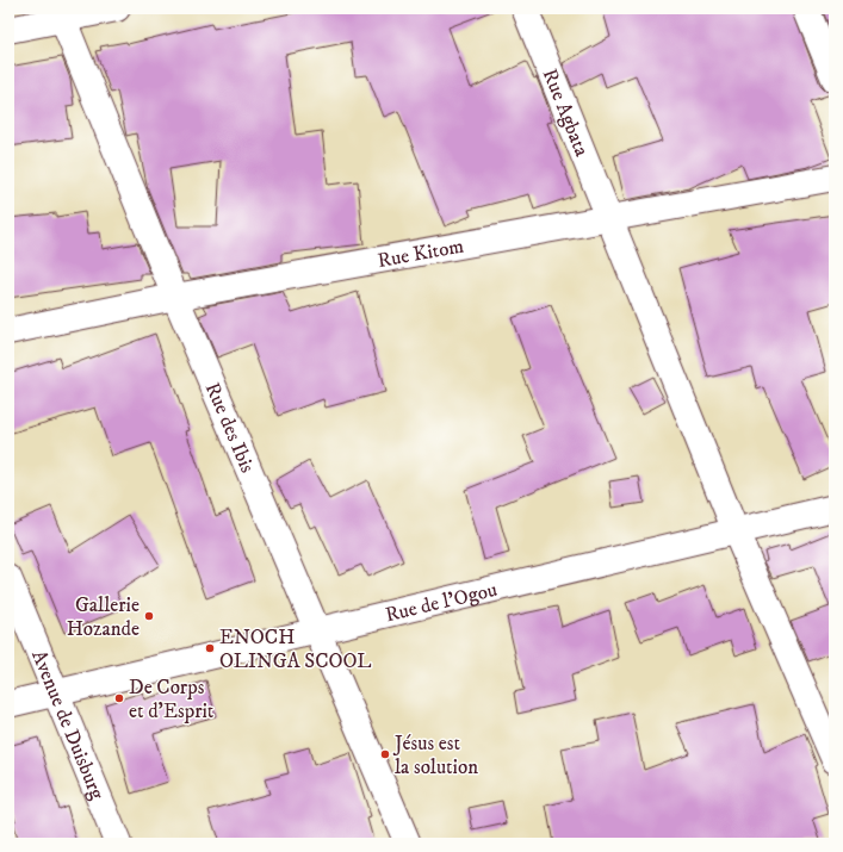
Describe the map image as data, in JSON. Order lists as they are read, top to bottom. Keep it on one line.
{"streets":{"street":["Rue Agbata","Rue Kitom","Rue des Ibis","Rue de l'Ogou","Avenue de Duisburg"]},"crossings":[["Rue Agbata","Rue Kitom"],["Rue Agbata","Rue de l'Ogou"],["Rue Kitom","Rue des Ibis"],["Rue des Ibis","Rue de l'Ogou"],["Rue de l'Ogou","Avenue de Duisburg"]],"places":["Gallerie Hozande","ENOCH OLINGA SCOOL","De Corps et d'Esprit","Jésus est la solution"]}
